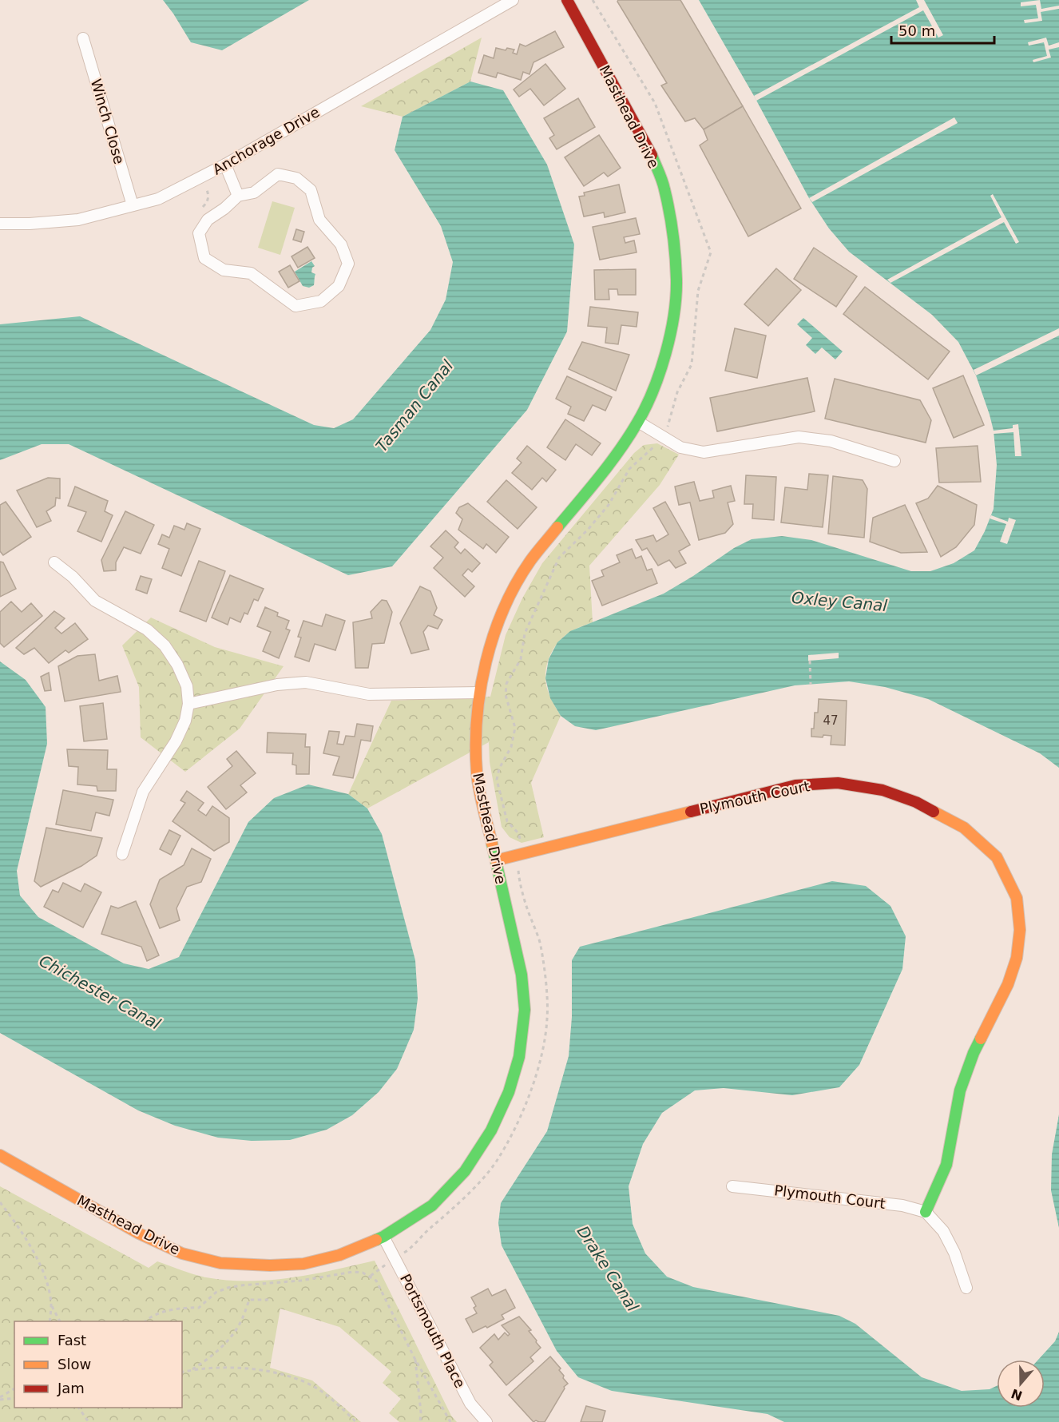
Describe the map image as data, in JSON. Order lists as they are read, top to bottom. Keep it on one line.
{"streets":{"street":["Masthead Drive","Winch Close","Anchorage Drive","Plymouth Court","Portsmouth Place"]},"crossings":[["Masthead Drive","Plymouth Court"],["Masthead Drive","Portsmouth Place"],["Winch Close","Anchorage Drive"]],"water":["Tasman Canal","Oxley Canal","Chichester Canal","Drake Canal"],"house_numbers":["47"],"legend":["Fast","Slow","Jam"],"scale_bar":"50 m","north":"bottom"}
